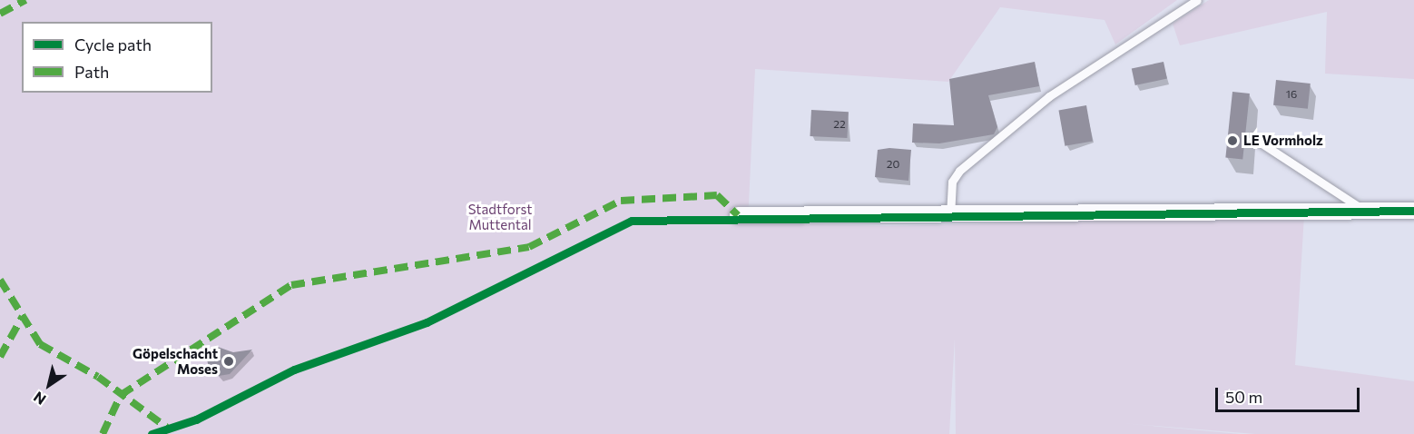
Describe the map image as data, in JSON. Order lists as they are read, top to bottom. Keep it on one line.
{"parks":["Stadtforst Muttental"],"places":["LE Vormholz","Göpelschacht Moses"],"house_numbers":["16","22","20"],"legend":["Cycle path","Path"],"scale_bar":"50 m","north":"bottom left"}
